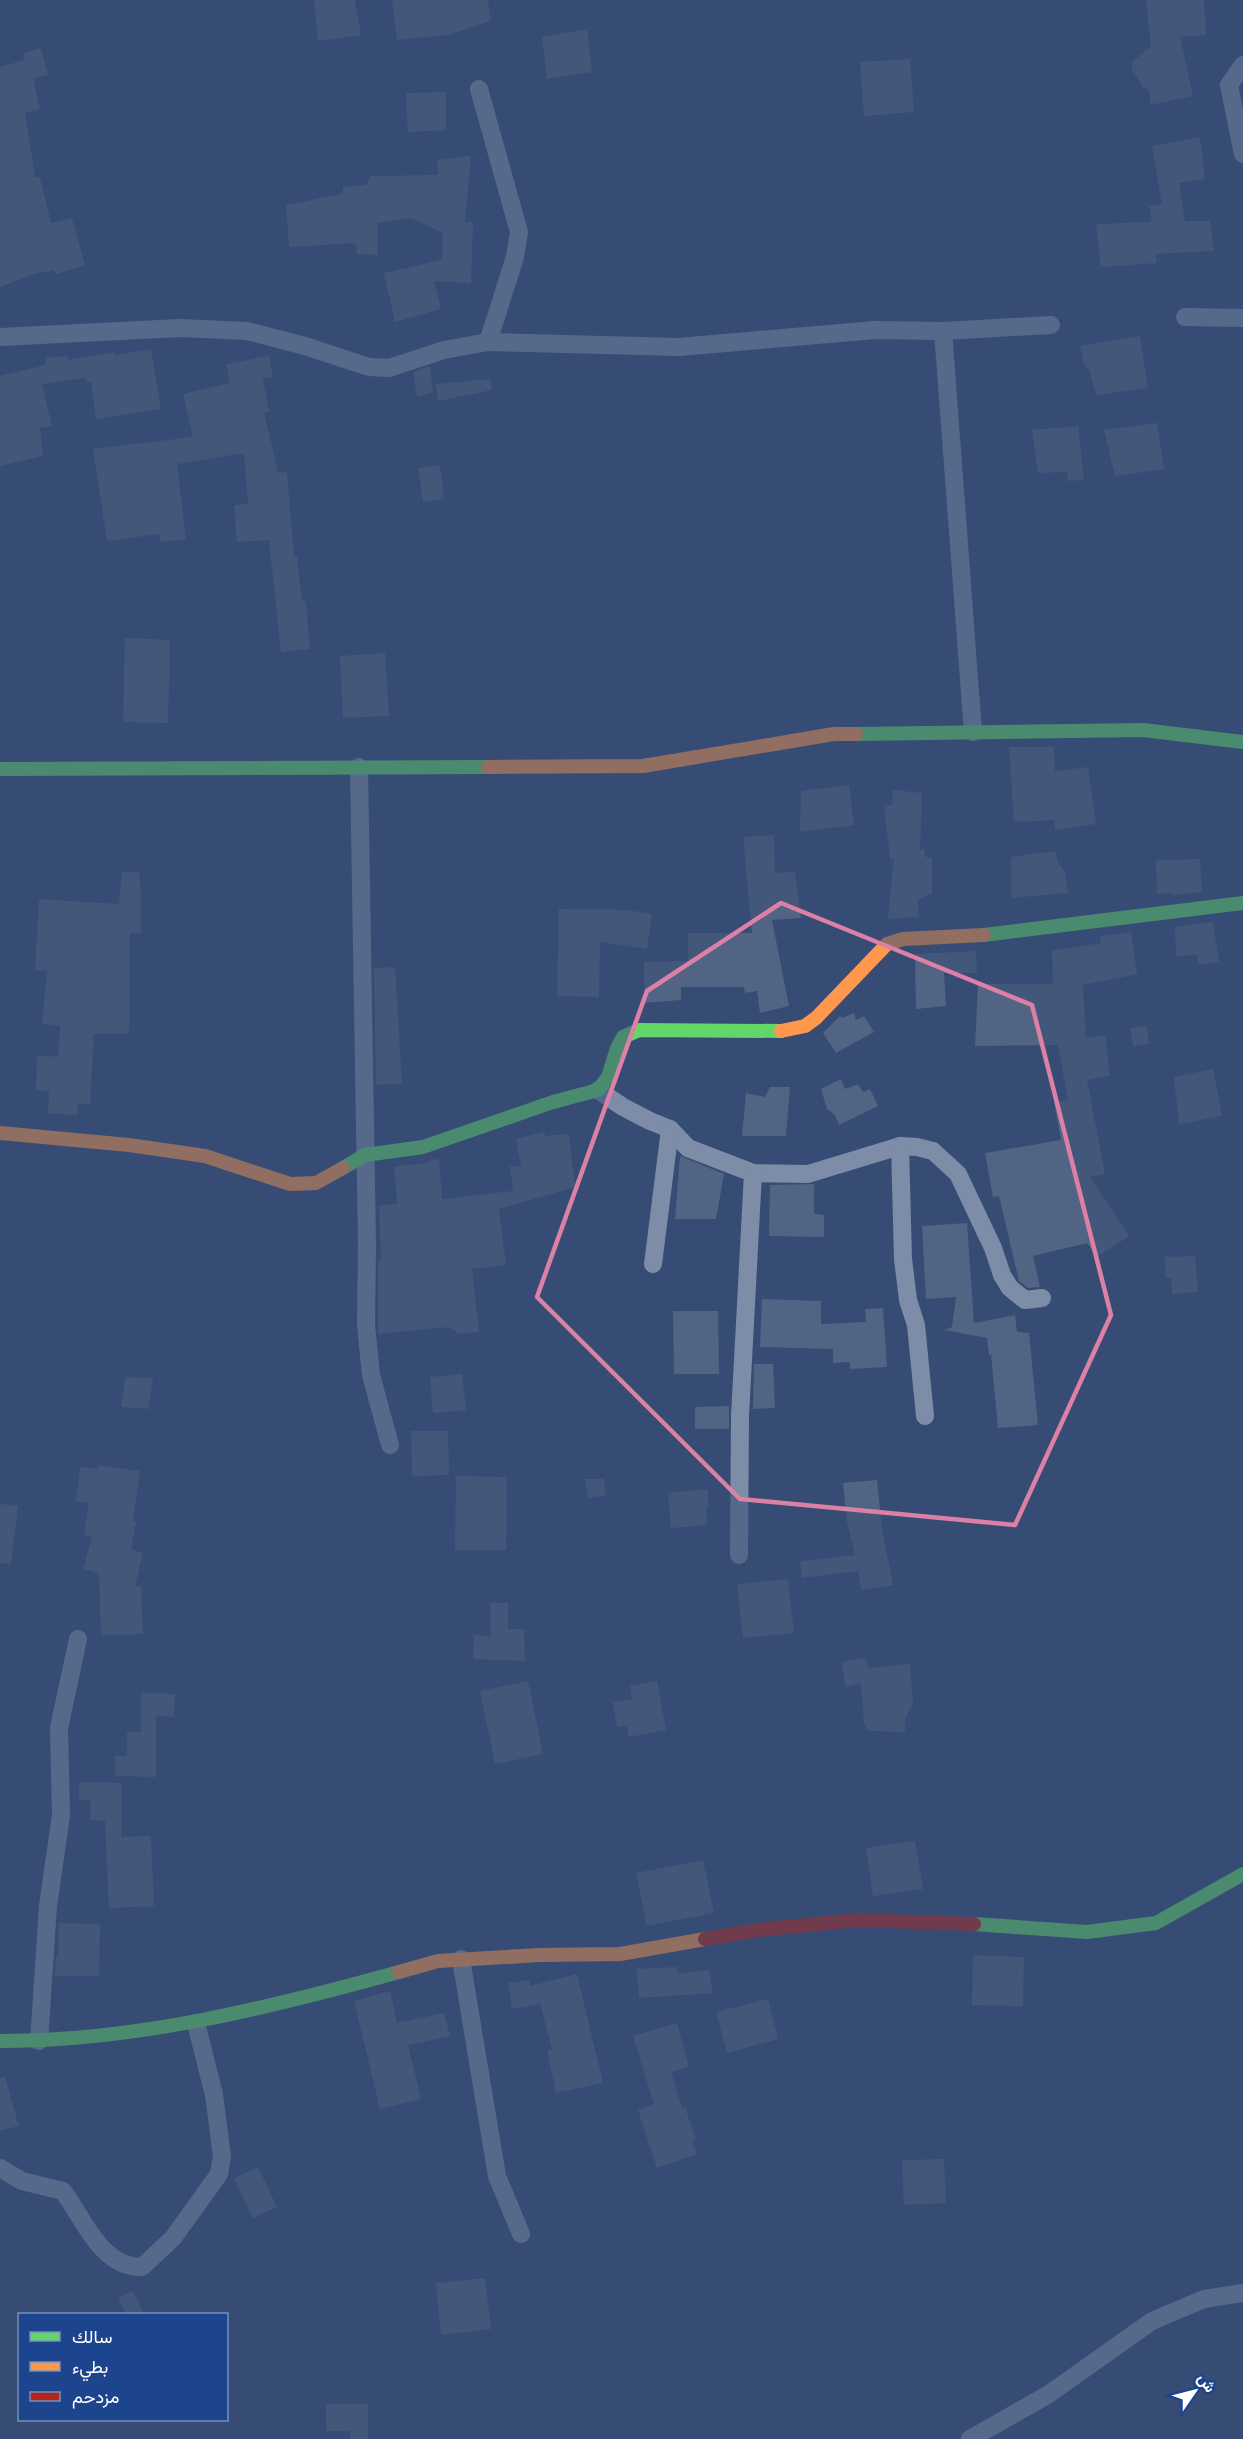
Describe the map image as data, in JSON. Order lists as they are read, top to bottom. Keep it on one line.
{"legend":["سالك","بطيء","مزدحم"],"north":"top right"}
